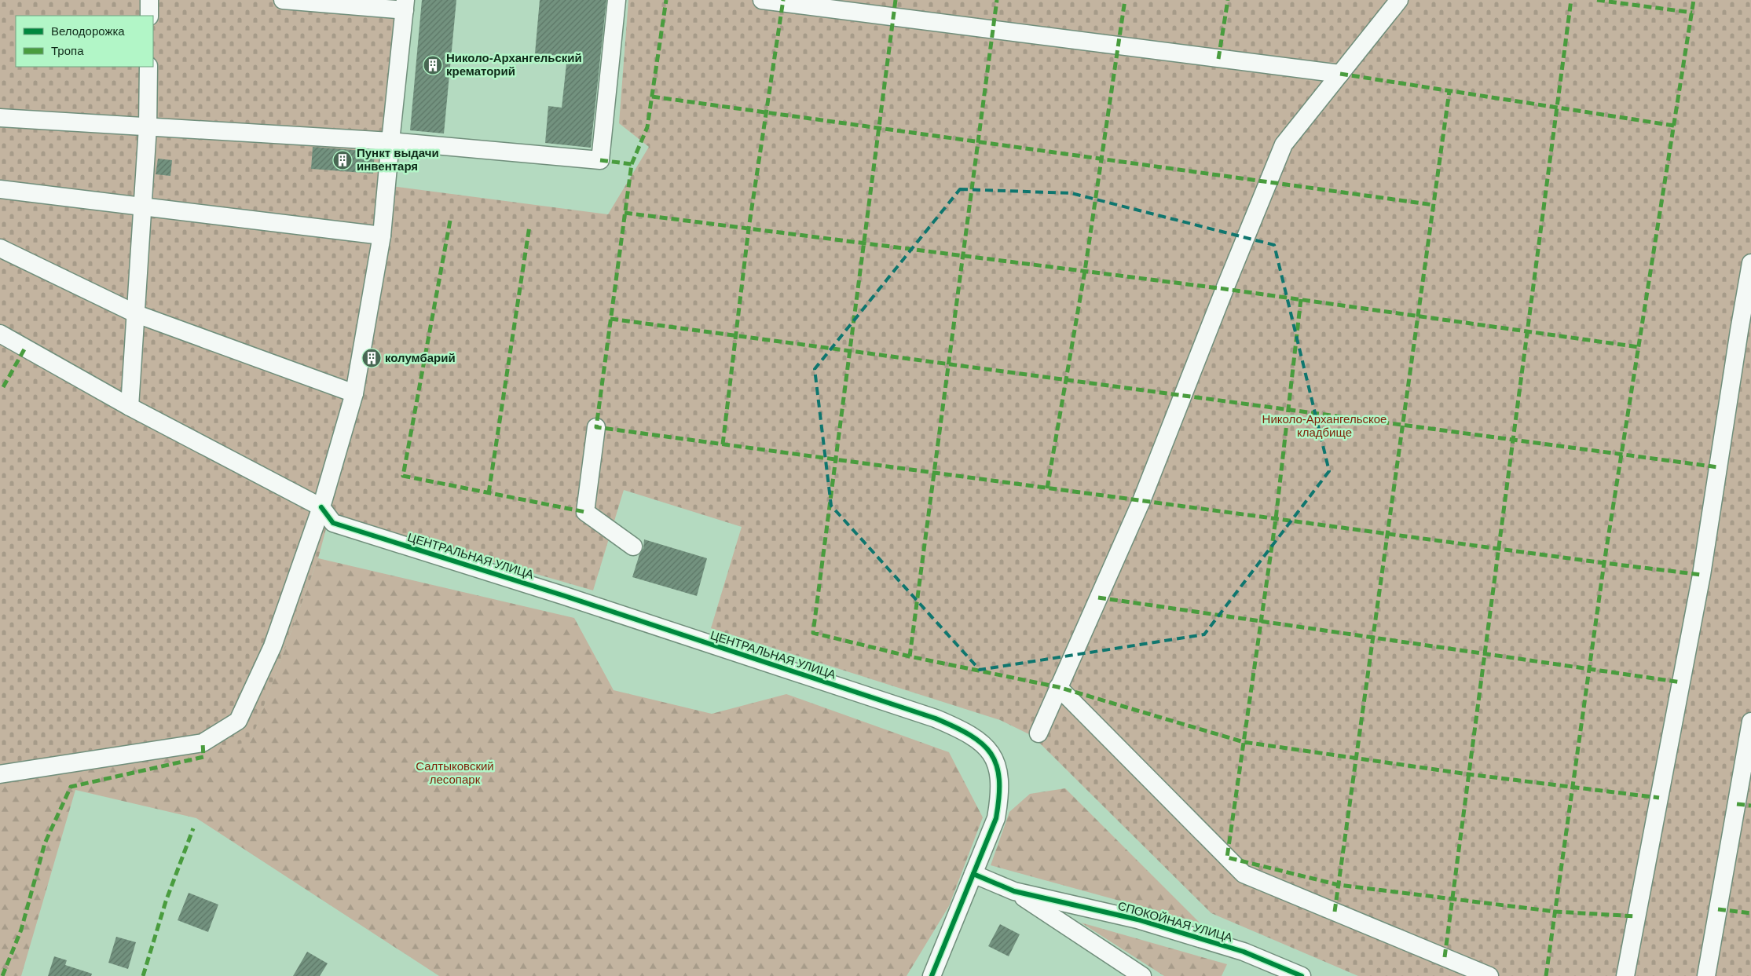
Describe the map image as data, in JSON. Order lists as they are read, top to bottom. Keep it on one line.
{"streets":{"street":["ЦЕНТРАЛЬНАЯ УЛИЦА","СПОКОЙНАЯ УЛИЦА"]},"crossings":[["ЦЕНТРАЛЬНАЯ УЛИЦА","СПОКОЙНАЯ УЛИЦА"]],"parks":["Николо-Архангельское кладбище","Салтыковский лесопарк"],"places":{"building":["Николо-Архангельский крематорий","Пункт выдачи инвентаря","колумбарий"]},"legend":["Велодорожка","Тропа"]}
